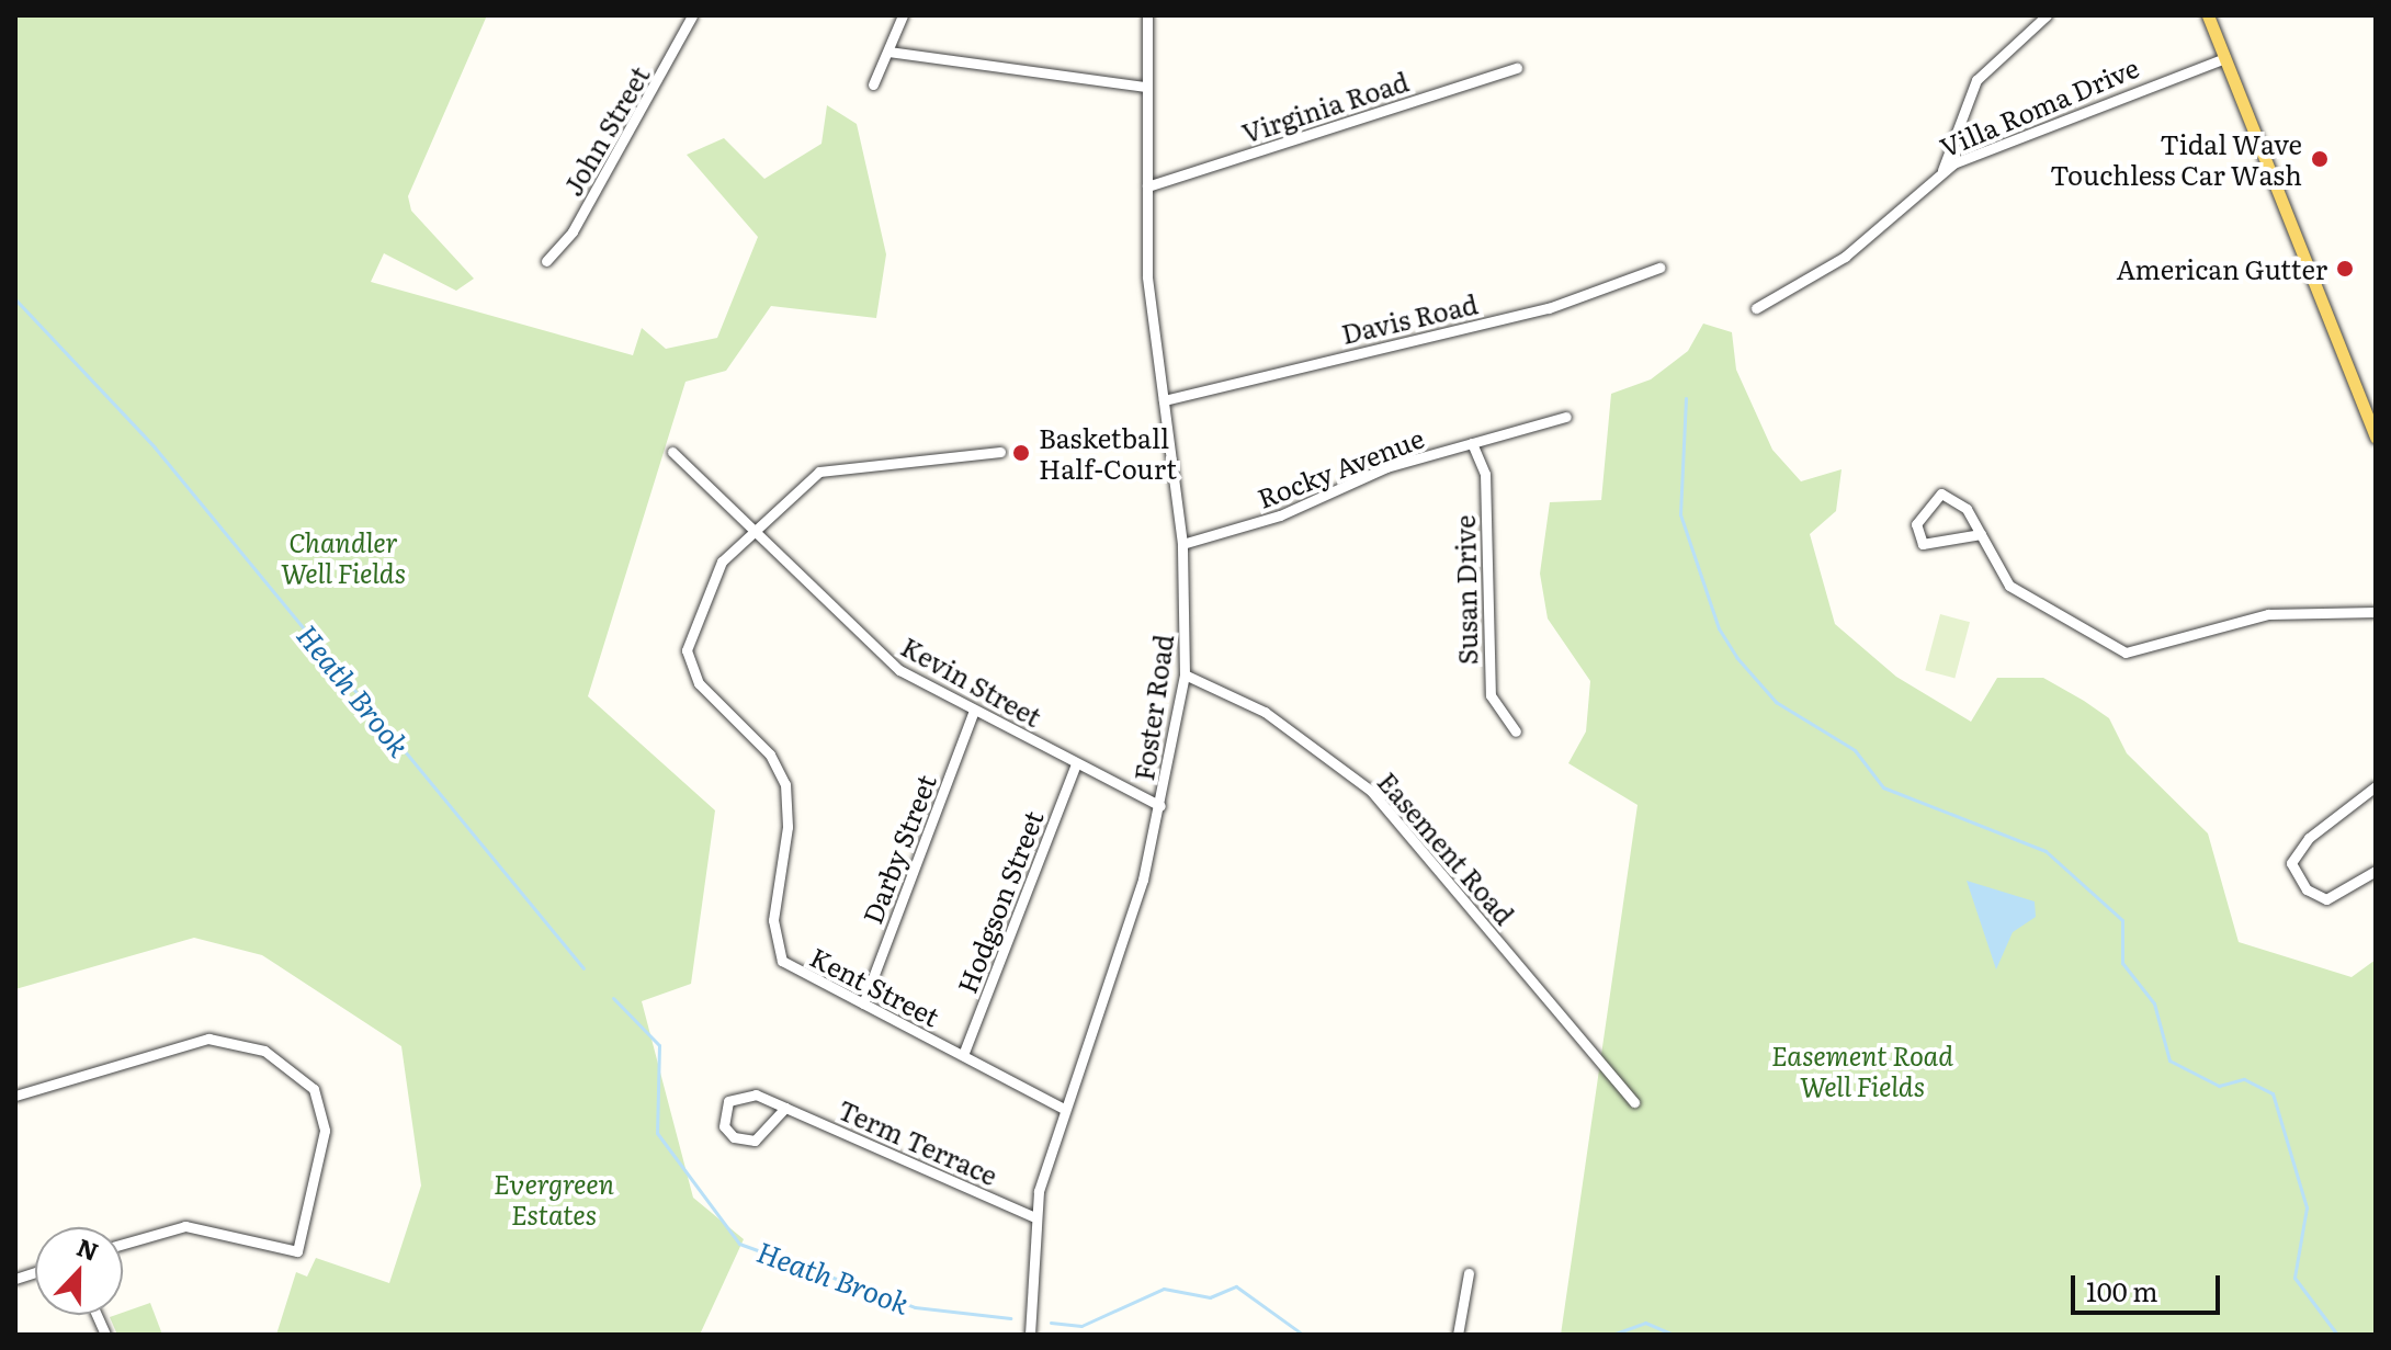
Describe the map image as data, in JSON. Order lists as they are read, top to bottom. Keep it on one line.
{"streets":{"street":["Virginia Road","Villa Roma Drive","John Street","Davis Road","Rocky Avenue","Susan Drive","Kevin Street","Foster Road","Easement Road","Darby Street","Hodgson Street","Kent Street","Term Terrace"]},"crossings":[["Virginia Road","Foster Road"],["Davis Road","Foster Road"],["Rocky Avenue","Susan Drive"],["Rocky Avenue","Foster Road"],["Kevin Street","Foster Road"],["Kevin Street","Darby Street"],["Kevin Street","Hodgson Street"],["Kevin Street","Kent Street"],["Foster Road","Easement Road"],["Foster Road","Kent Street"],["Foster Road","Term Terrace"],["Darby Street","Kent Street"],["Hodgson Street","Kent Street"]],"water":["Heath Brook"],"parks":["Chandler Well Fields","Easement Road Well Fields","Evergreen Estates"],"places":["Tidal Wave Touchless Car Wash","American Gutter","Basketball Half-Court"],"scale_bar":"100 m","north":"top"}
